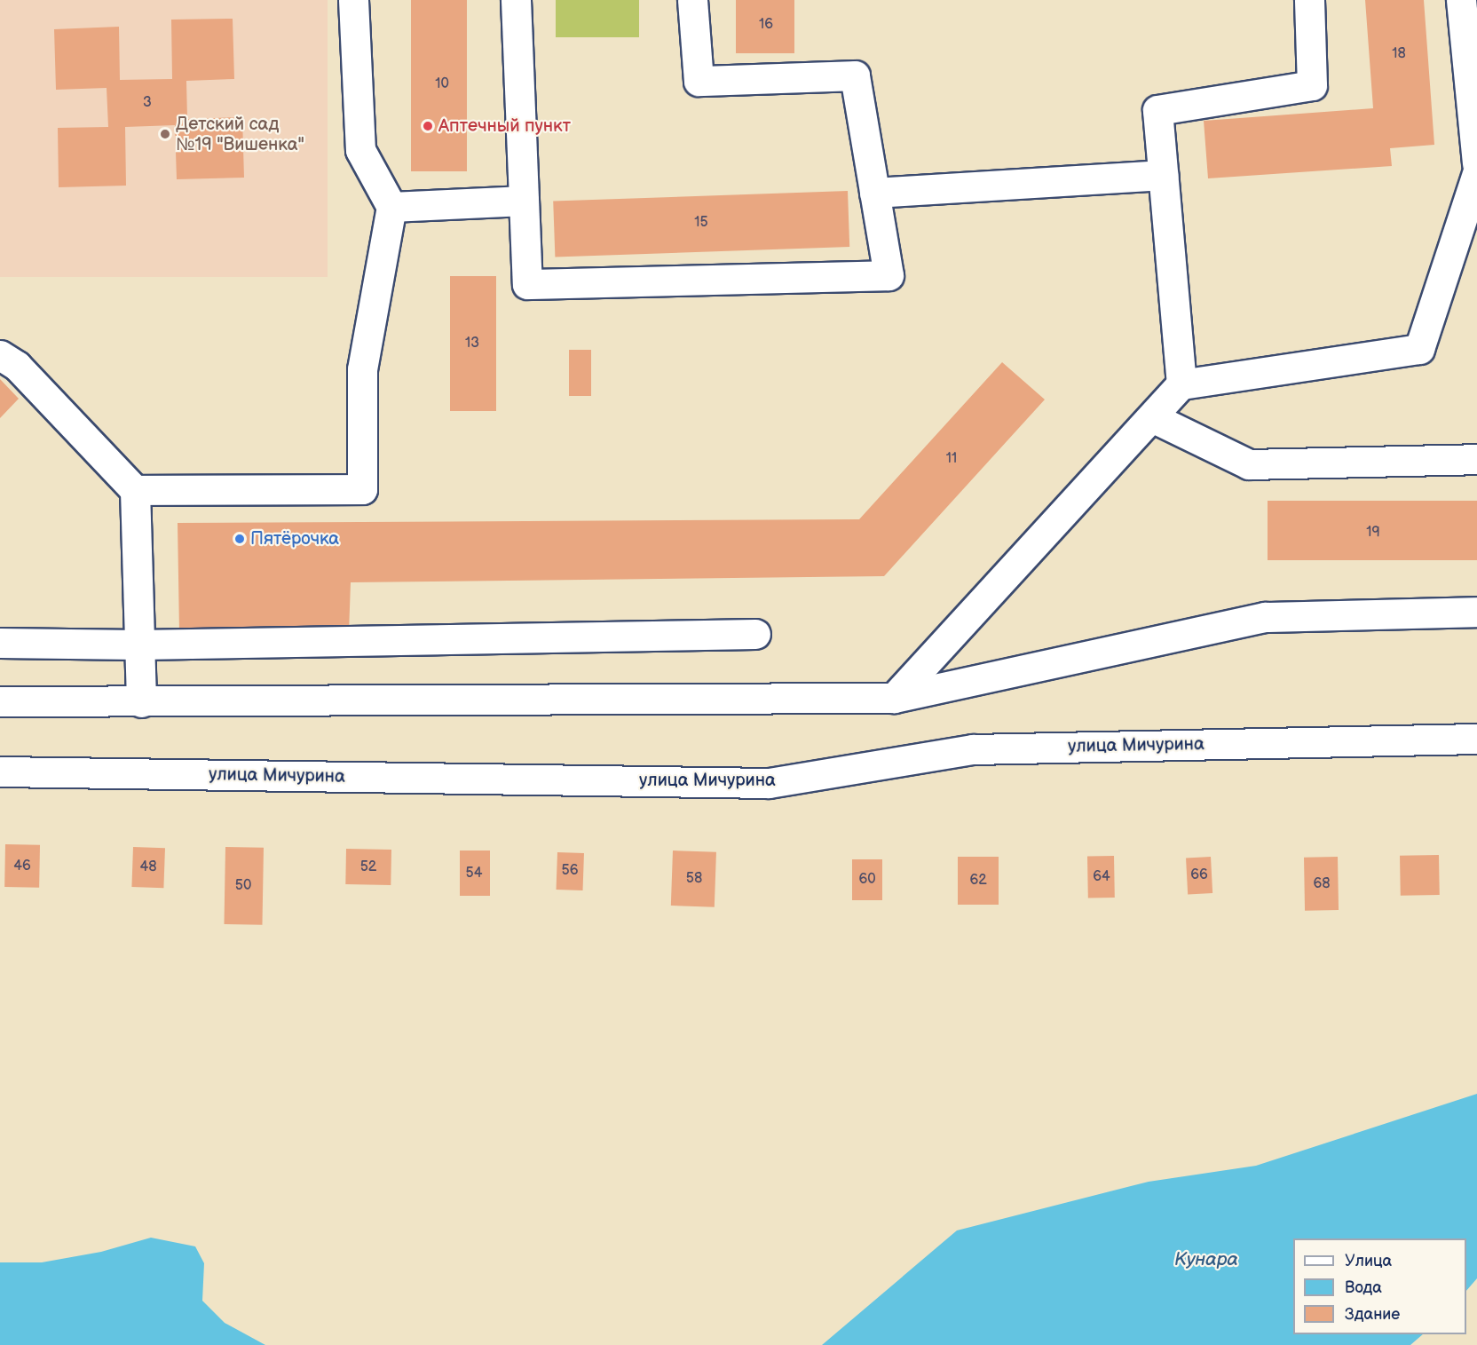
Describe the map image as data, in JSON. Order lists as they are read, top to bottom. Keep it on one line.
{"streets":{"street":["улица Мичурина"]},"water":["Кунара"],"places":["Аптечный пункт","Детский сад №19 \"Вишенка\"","Пятёрочка"],"house_numbers":["16","18","10","3","15","13","11","19","46","48","52","56","54","66","64","58","60","62","68","50"],"legend":["Улица","Вода","Здание"]}
